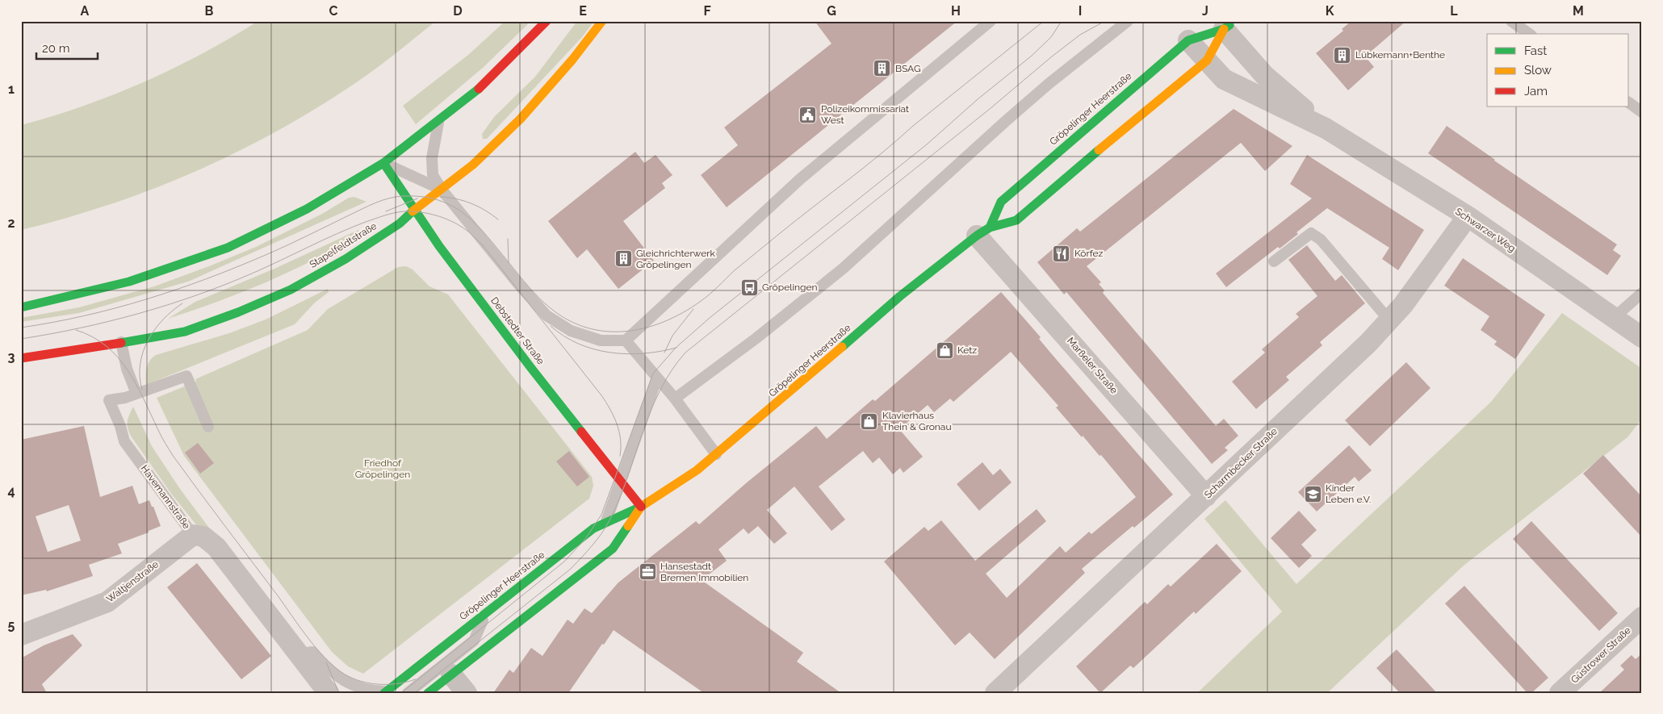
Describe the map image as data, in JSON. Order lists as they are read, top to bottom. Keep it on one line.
{"streets":{"main road":["Gröpelinger Heerstraße","Stapelfeldtstraße","Debstedter Straße"],"street":["Schwarzer Weg","Marßeler Straße","Scharmbecker Straße","Havemannstraße","Waltjenstraße","Güstrower Straße"]},"crossings":[["Gröpelinger Heerstraße","Schwarzer Weg"],["Gröpelinger Heerstraße","Debstedter Straße"],["Gröpelinger Heerstraße","Marßeler Straße"],["Schwarzer Weg","Scharmbecker Straße"],["Stapelfeldtstraße","Debstedter Straße"],["Marßeler Straße","Scharmbecker Straße"],["Havemannstraße","Waltjenstraße"]],"parks":["Friedhof Gröpelingen"],"places":{"building":["Lübkemann+Benthe","BSAG","Gleichrichterwerk Gröpelingen"],"public building":["Polizeikommissariat West"],"restaurant":["Körfez"],"bus stop":["Gröpelingen"],"shop":["Ketz","Klavierhaus Thein & Gronau"],"school or university":["Kinder Leben e.V."],"office":["Hansestadt Bremen Immobilien"]},"legend":["Fast","Slow","Jam"],"scale_bar":"20 m","grid":{"columns":["A","B","C","D","E","F","G","H","I","J","K","L","M"],"rows":["1","2","3","4","5"]}}
